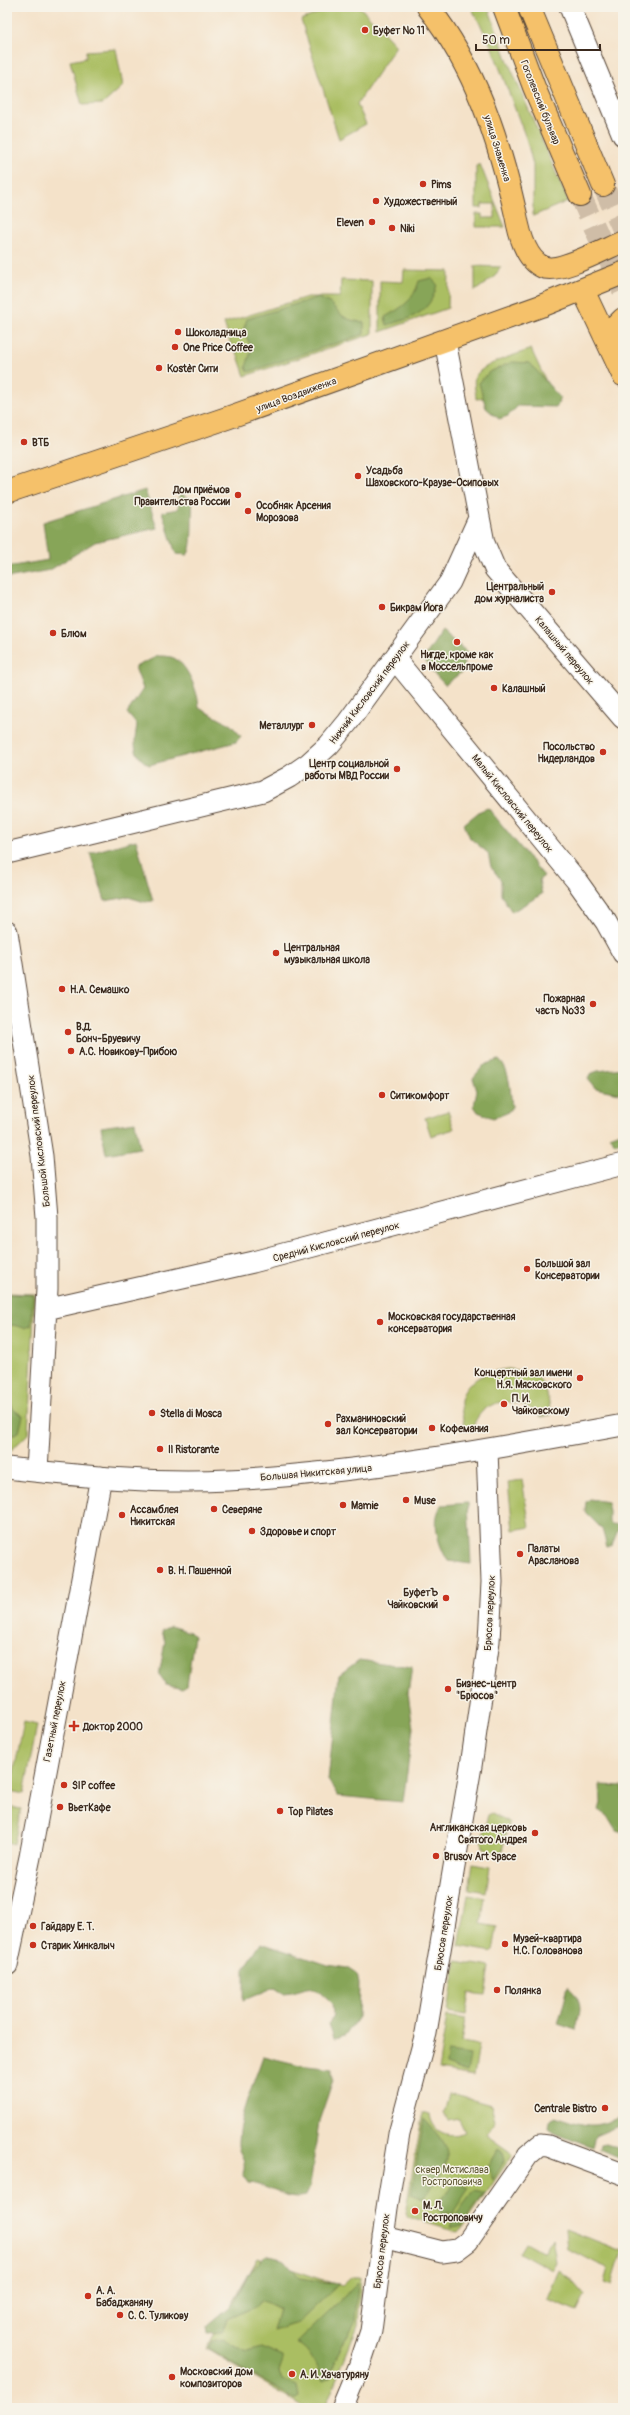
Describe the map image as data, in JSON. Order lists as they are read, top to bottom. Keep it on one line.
{"streets":{"main road":["Гоголевский бульвар","улица Знаменка","улица Воздвиженка"],"street":["Калашный переулок","Нижний Кисловский переулок","Малый Кисловский переулок","Большой Кисловский переулок","Средний Кисловский переулок","Большая Никитская улица","Брюсов переулок","Газетный переулок"]},"crossings":[["Калашный переулок","Нижний Кисловский переулок"],["Нижний Кисловский переулок","Малый Кисловский переулок"],["Большой Кисловский переулок","Средний Кисловский переулок"],["Большой Кисловский переулок","Большая Никитская улица"],["Большая Никитская улица","Брюсов переулок"],["Большая Никитская улица","Газетный переулок"]],"parks":["сквер Мстислава Ростроповича"],"places":{"other":["Буфет № 11","Pims","Художественный","Eleven","Niki","Шоколадница","One Price Coffee","Kostèr Сити","ВТБ","Усадьба Шаховского-Краузе-Осиповых","Дом приёмов Правительства России","Особняк Арсения Морозова","Центральный дом журналиста","Бикрам Йога","Блюм","Нигде, кроме как в Моссельпроме","Калашный","Металлург","Посольство Нидерландов","Центр социальной работы МВД России","Центральная музыкальная школа","Н.А. Семашко","Пожарная часть №33","В.Д. Бонч-Бруевичу","А.С. Новикову-Прибою","Ситикомфорт","Большой зал Консерватории","Московская государственная консерватория","Концертный зал имени Н.Я. Мясковского","П. И. Чайковскому","Stella di Mosca","Рахманиновский зал Консерватории","Кофемания","Il Ristorante","Muse","Mamie","Северяне","Ассамблея Никитская","Здоровье и спорт","Палаты Арасланова","В. Н. Пашенной","БуфетЪ Чайковский","Бизнес-центр \"Брюсов\"","SIP coffee","ВьетКафе","Top Pilates","Англиканская церковь Святого Андрея","Brusov Art Space","Гайдару Е. Т.","Музей-квартира Н.С. Голованова","Старик Хинкалыч","Полянка","Centrale Bistro","М. Л. Ростроповичу","А. А. Бабаджаняну","С. С. Туликову","А. И. Хачатуряну","Московский дом композиторов"],"health":["Доктор 2000"]},"scale_bar":"50 m"}
